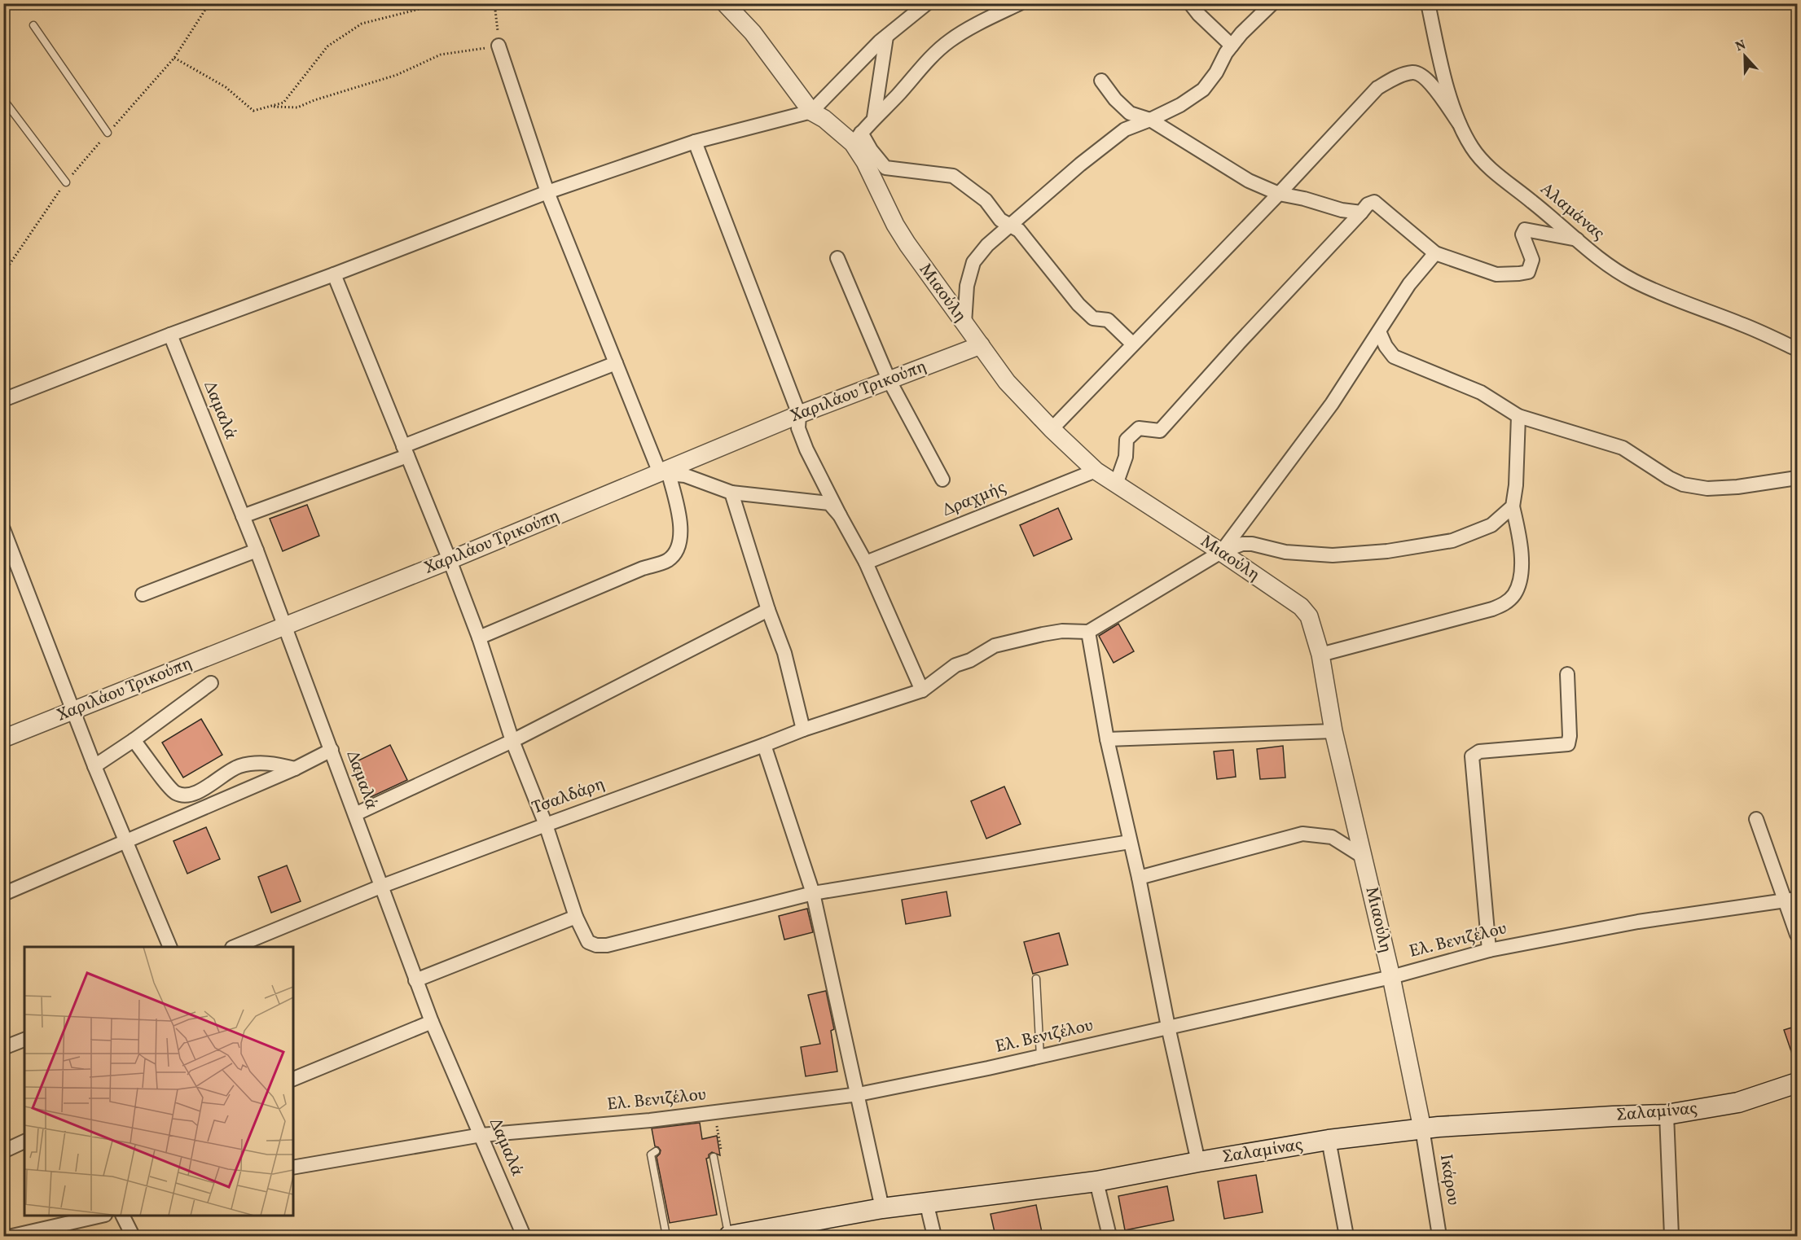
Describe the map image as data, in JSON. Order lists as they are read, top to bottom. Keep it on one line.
{"streets":{"main road":["Σαλαμίνας"],"street":["Αλαμάνας","Μιαούλη","Χαριλάου Τρικούπη","Δαμαλά","Δραχμής","Τσαλδάρη","Ελ. Βενιζέλου","Ικάρου"]},"crossings":[["Μιαούλη","Χαριλάου Τρικούπη"],["Μιαούλη","Δραχμής"],["Μιαούλη","Ελ. Βενιζέλου"],["Μιαούλη","Σαλαμίνας"],["Μιαούλη","Ικάρου"],["Χαριλάου Τρικούπη","Δαμαλά"],["Δαμαλά","Τσαλδάρη"],["Δαμαλά","Ελ. Βενιζέλου"],["Σαλαμίνας","Ικάρου"]],"north":"top"}
